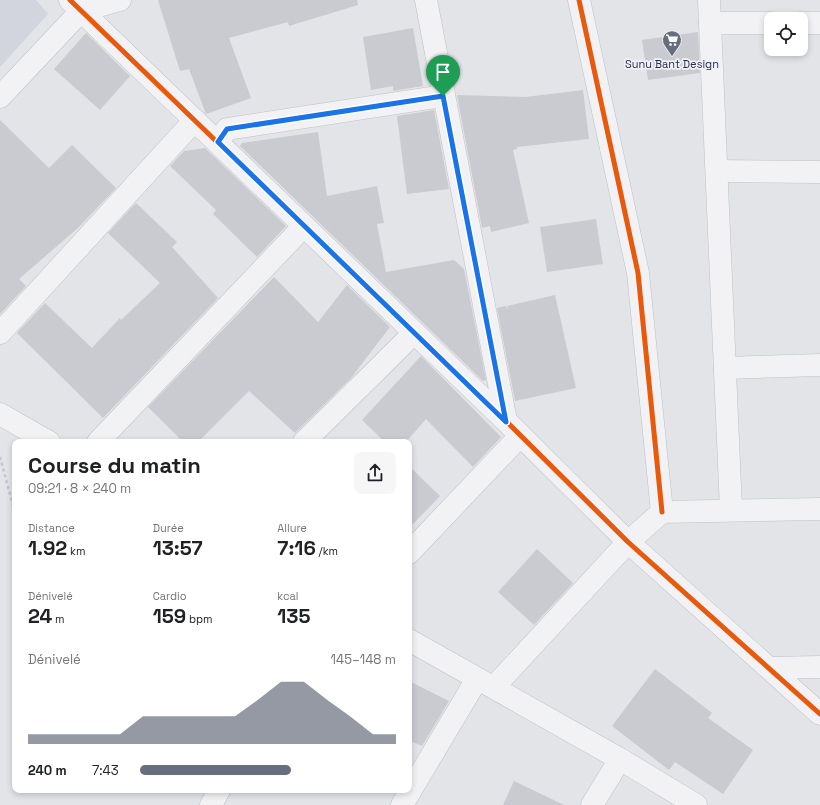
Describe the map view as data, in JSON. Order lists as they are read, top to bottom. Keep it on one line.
{"places":{"supermarket":["Sunu Bant Design"]},"page":{"heading":["Course du matin","09:21 · 8 × 240 m"],"stats":[["Distance","1.92 km"],["Durée","13:57"],["Allure","7:16 /km"],["Dénivelé","24 m"],["Cardio","159 bpm"],["kcal","135"]],"chart":["Dénivelé","145–148 m"],"list":[{"name":"240 m","note":"7:43"}]}}
